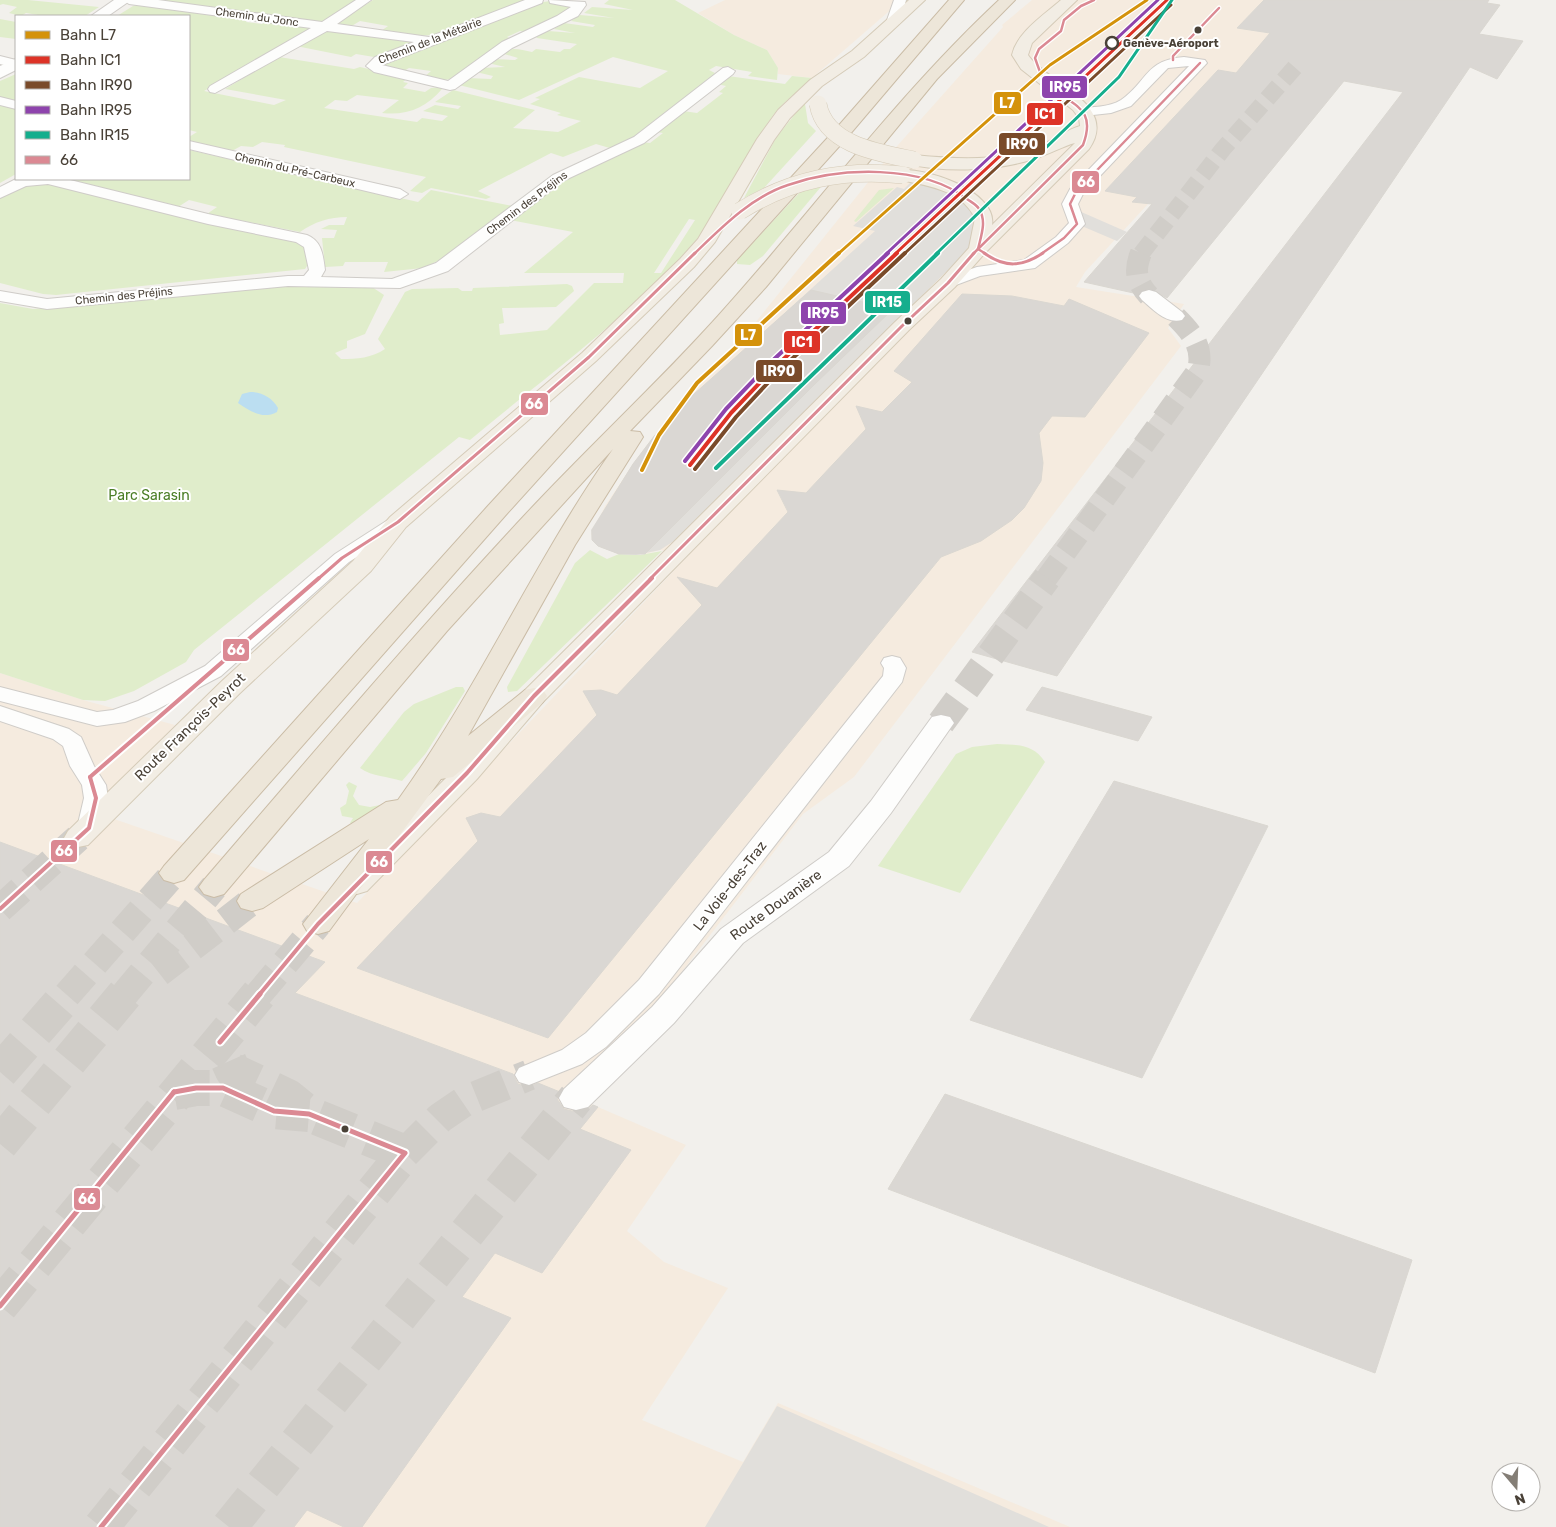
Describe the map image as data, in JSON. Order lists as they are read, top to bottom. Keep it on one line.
{"streets":{"main road":["Route François-Peyrot"],"street":["Chemin du Jonc","Chemin de la Métairie","Chemin du Pré-Carbeux","Chemin des Préjins","La Voie-des-Traz","Route Douanière"]},"crossings":[["Chemin du Jonc","Chemin de la Métairie"]],"parks":["Parc Sarasin"],"places":["Genève-Aéroport"],"lines":["rail line L7","rail line IC1","rail line IR95","rail line IR15","transit line 66","rail line IR90"],"legend":["Bahn L7","Bahn IC1","Bahn IR90","Bahn IR95","Bahn IR15","66"],"north":"bottom"}
